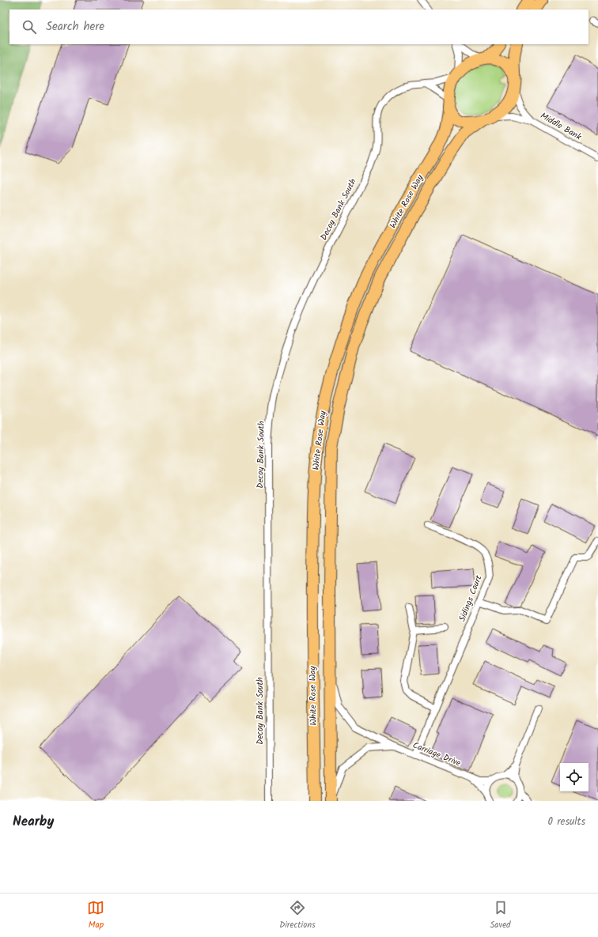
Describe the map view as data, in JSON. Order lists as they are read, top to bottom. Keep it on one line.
{"streets":{"highway":["White Rose Way"],"street":["Middle Bank","Decoy Bank South","Sidings Court","Carriage Drive"]},"crossings":[["Middle Bank","White Rose Way"],["Middle Bank","Decoy Bank South"],["White Rose Way","Decoy Bank South"],["White Rose Way","Carriage Drive"],["Sidings Court","Carriage Drive"]],"page":{"search":"Search here","heading":["Nearby","0 results"],"nav":["Map","Directions","Saved"]}}
